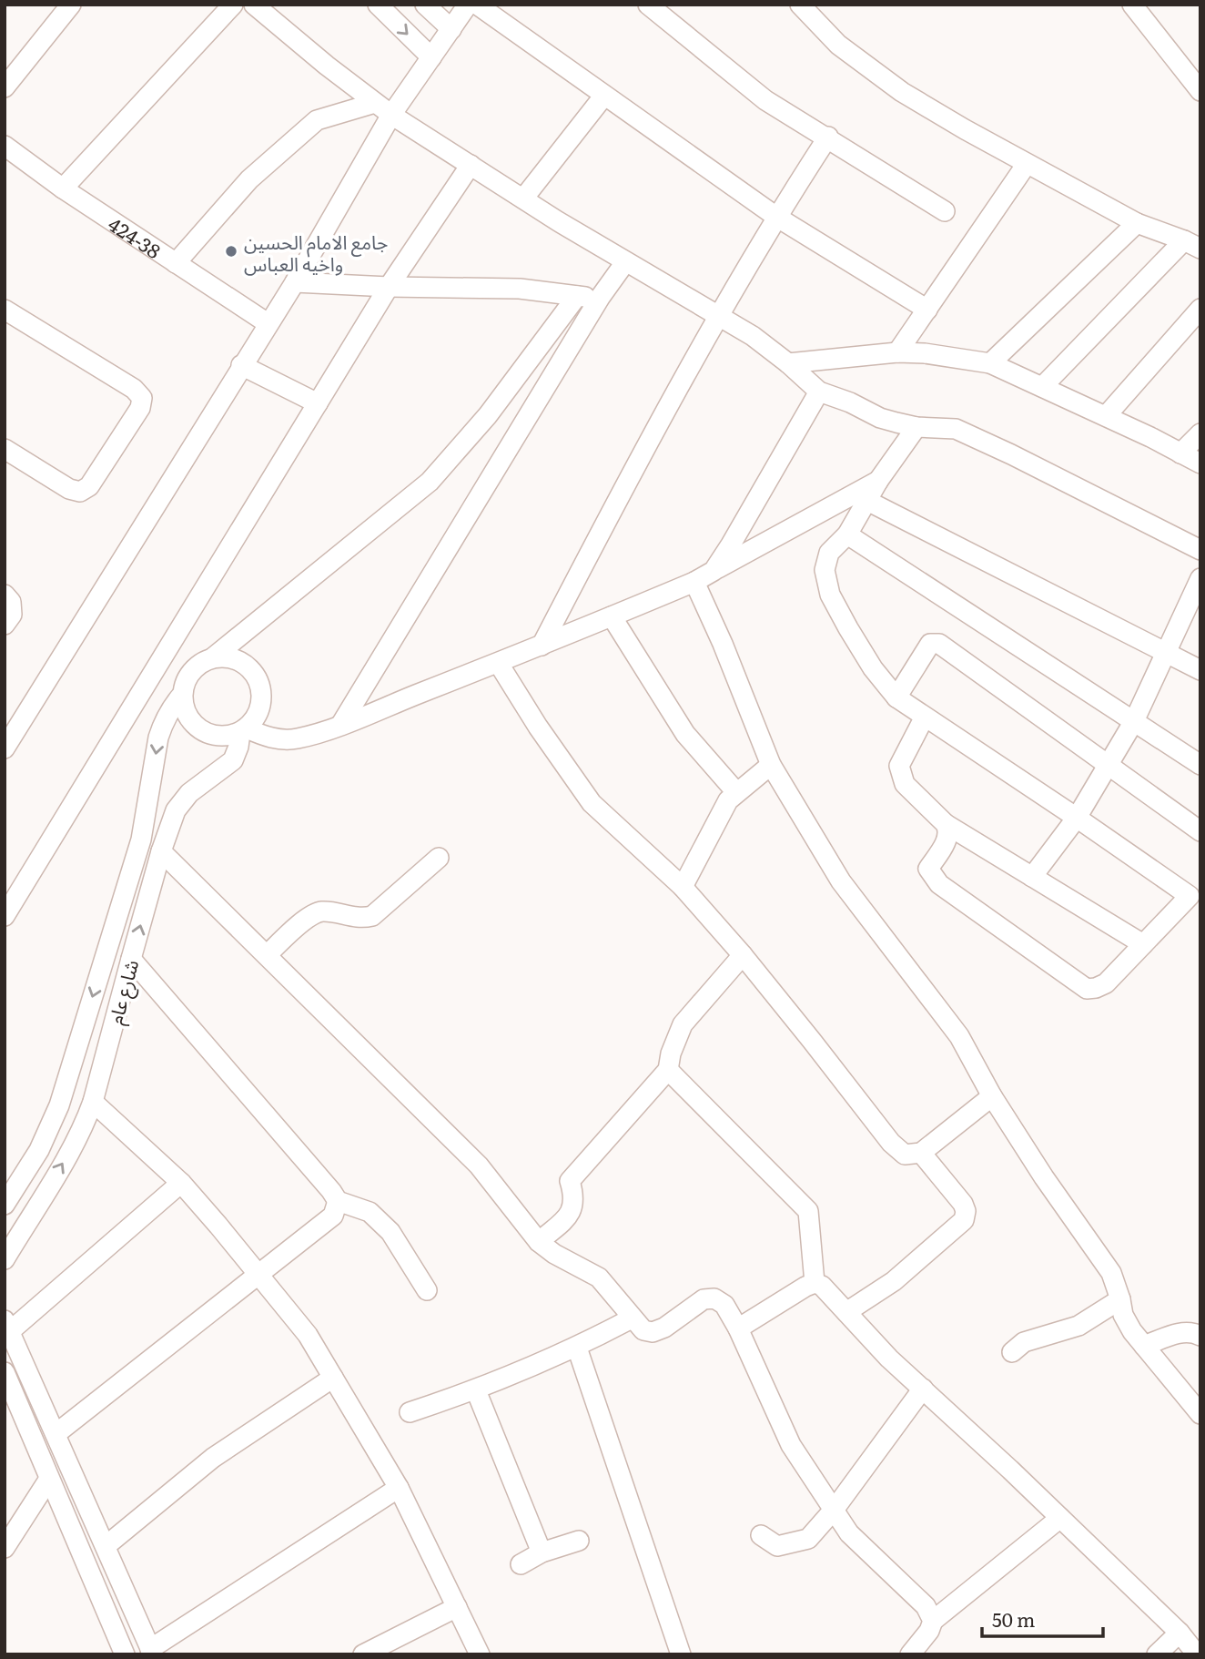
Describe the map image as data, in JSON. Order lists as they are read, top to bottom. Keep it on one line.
{"streets":{"street":["424-38","شارع عام"]},"places":["جامع الامام الحسين واخيه العباس"],"scale_bar":"50 m"}
